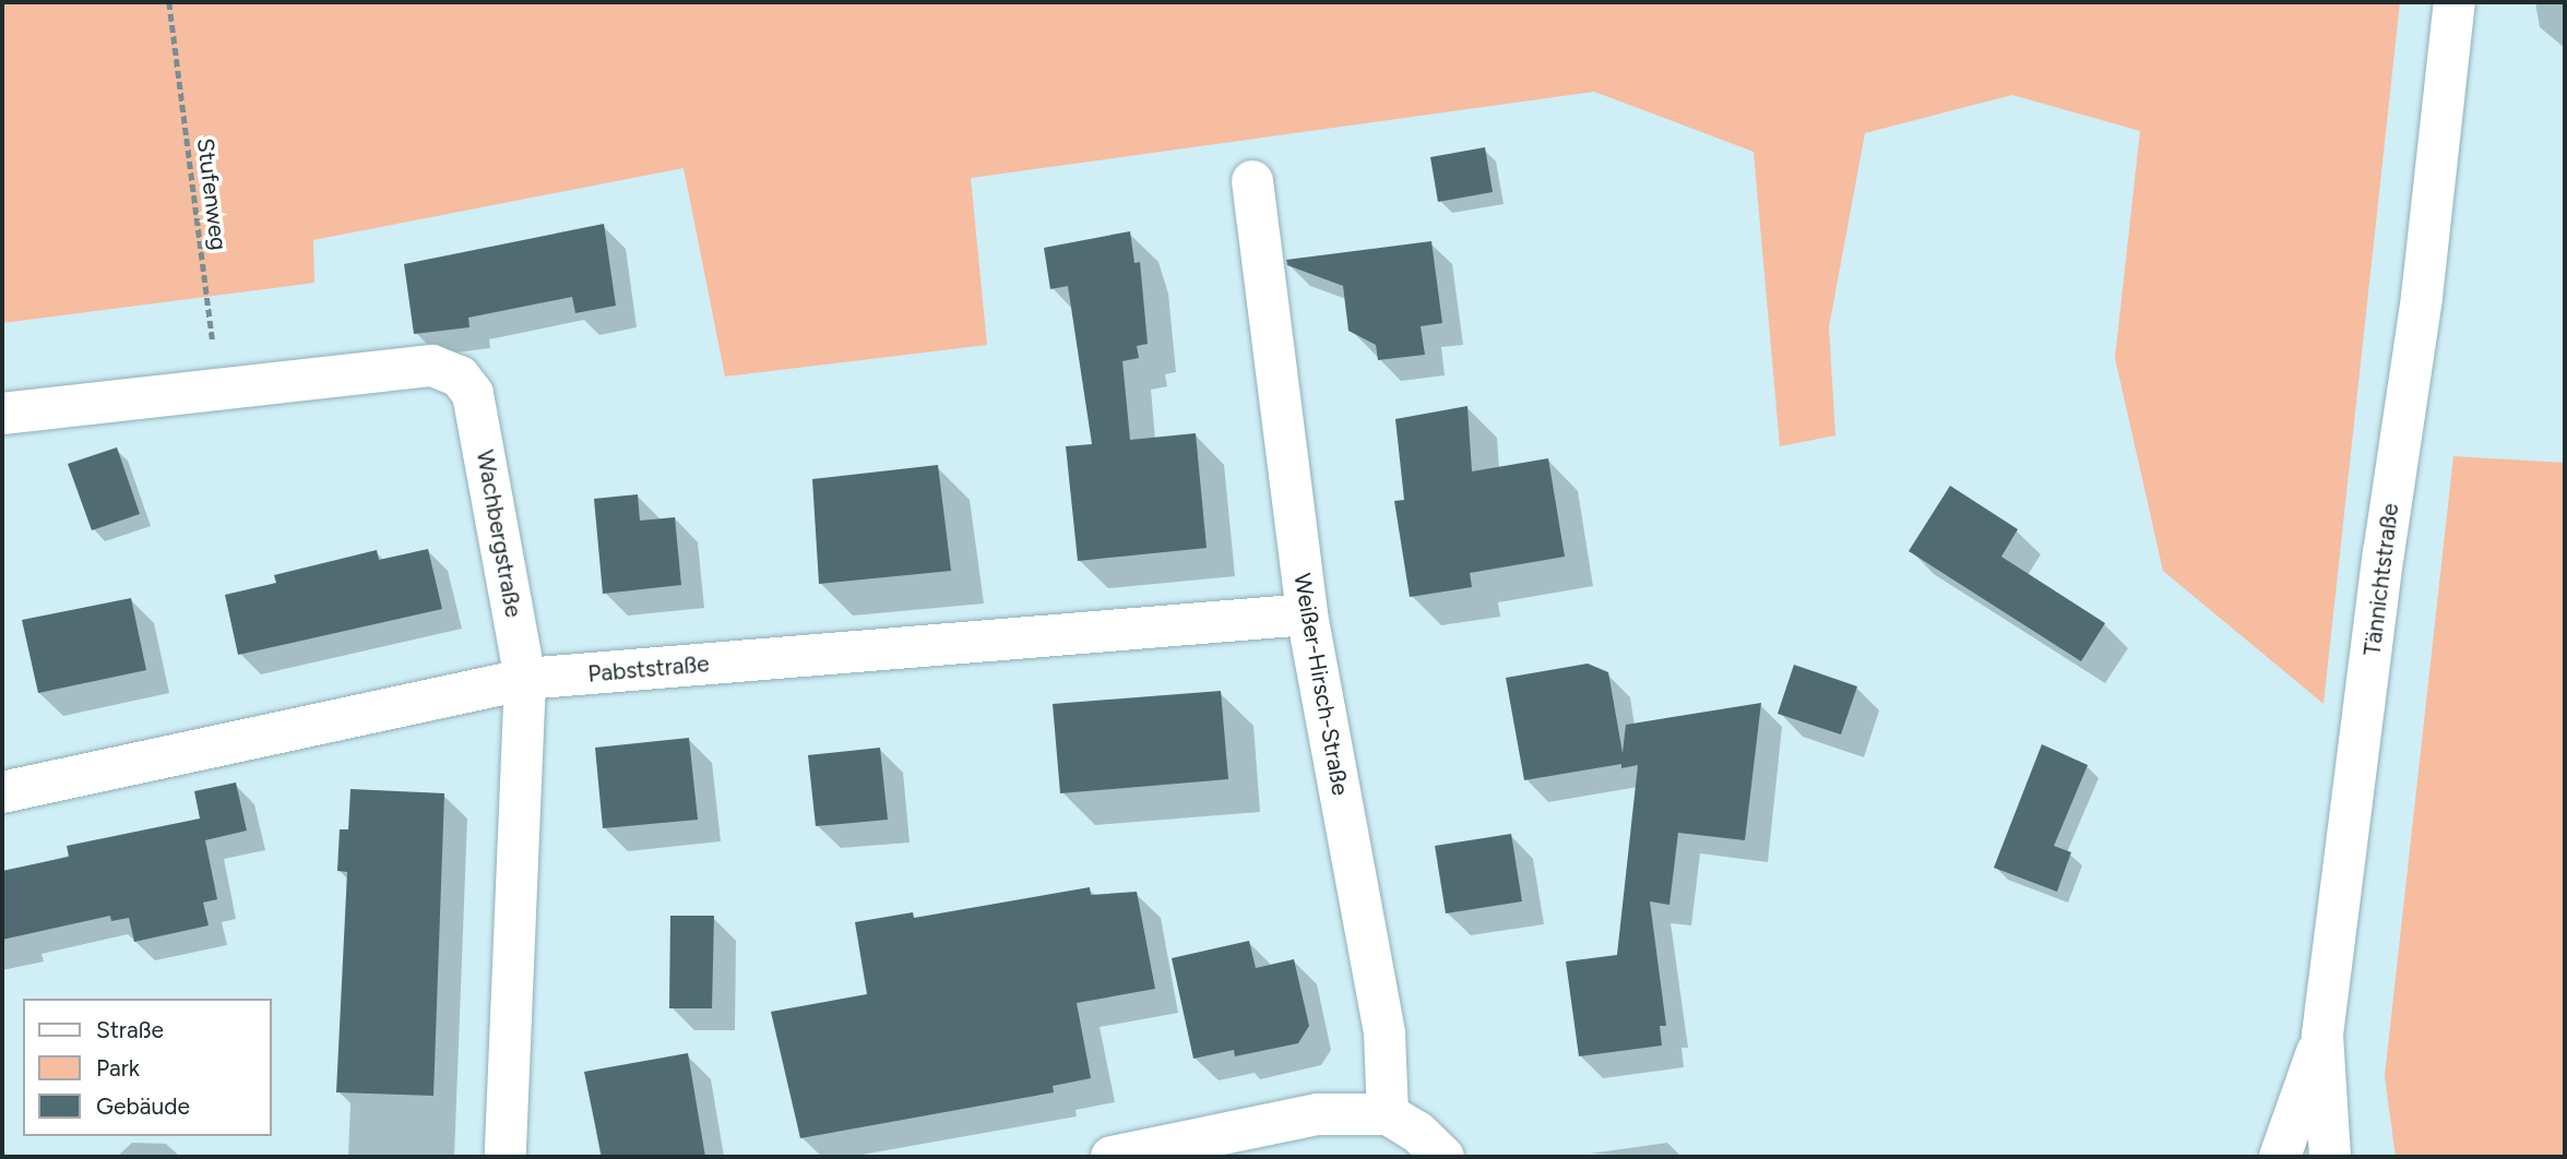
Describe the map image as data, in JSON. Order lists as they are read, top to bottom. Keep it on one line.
{"streets":{"street":["Wachbergstraße","Tännichtstraße","Pabststraße","Weißer-Hirsch-Straße"],"path":["Stufenweg"]},"crossings":[["Stufenweg","Wachbergstraße"],["Wachbergstraße","Pabststraße"],["Pabststraße","Weißer-Hirsch-Straße"]],"legend":["Straße","Park","Gebäude"]}
